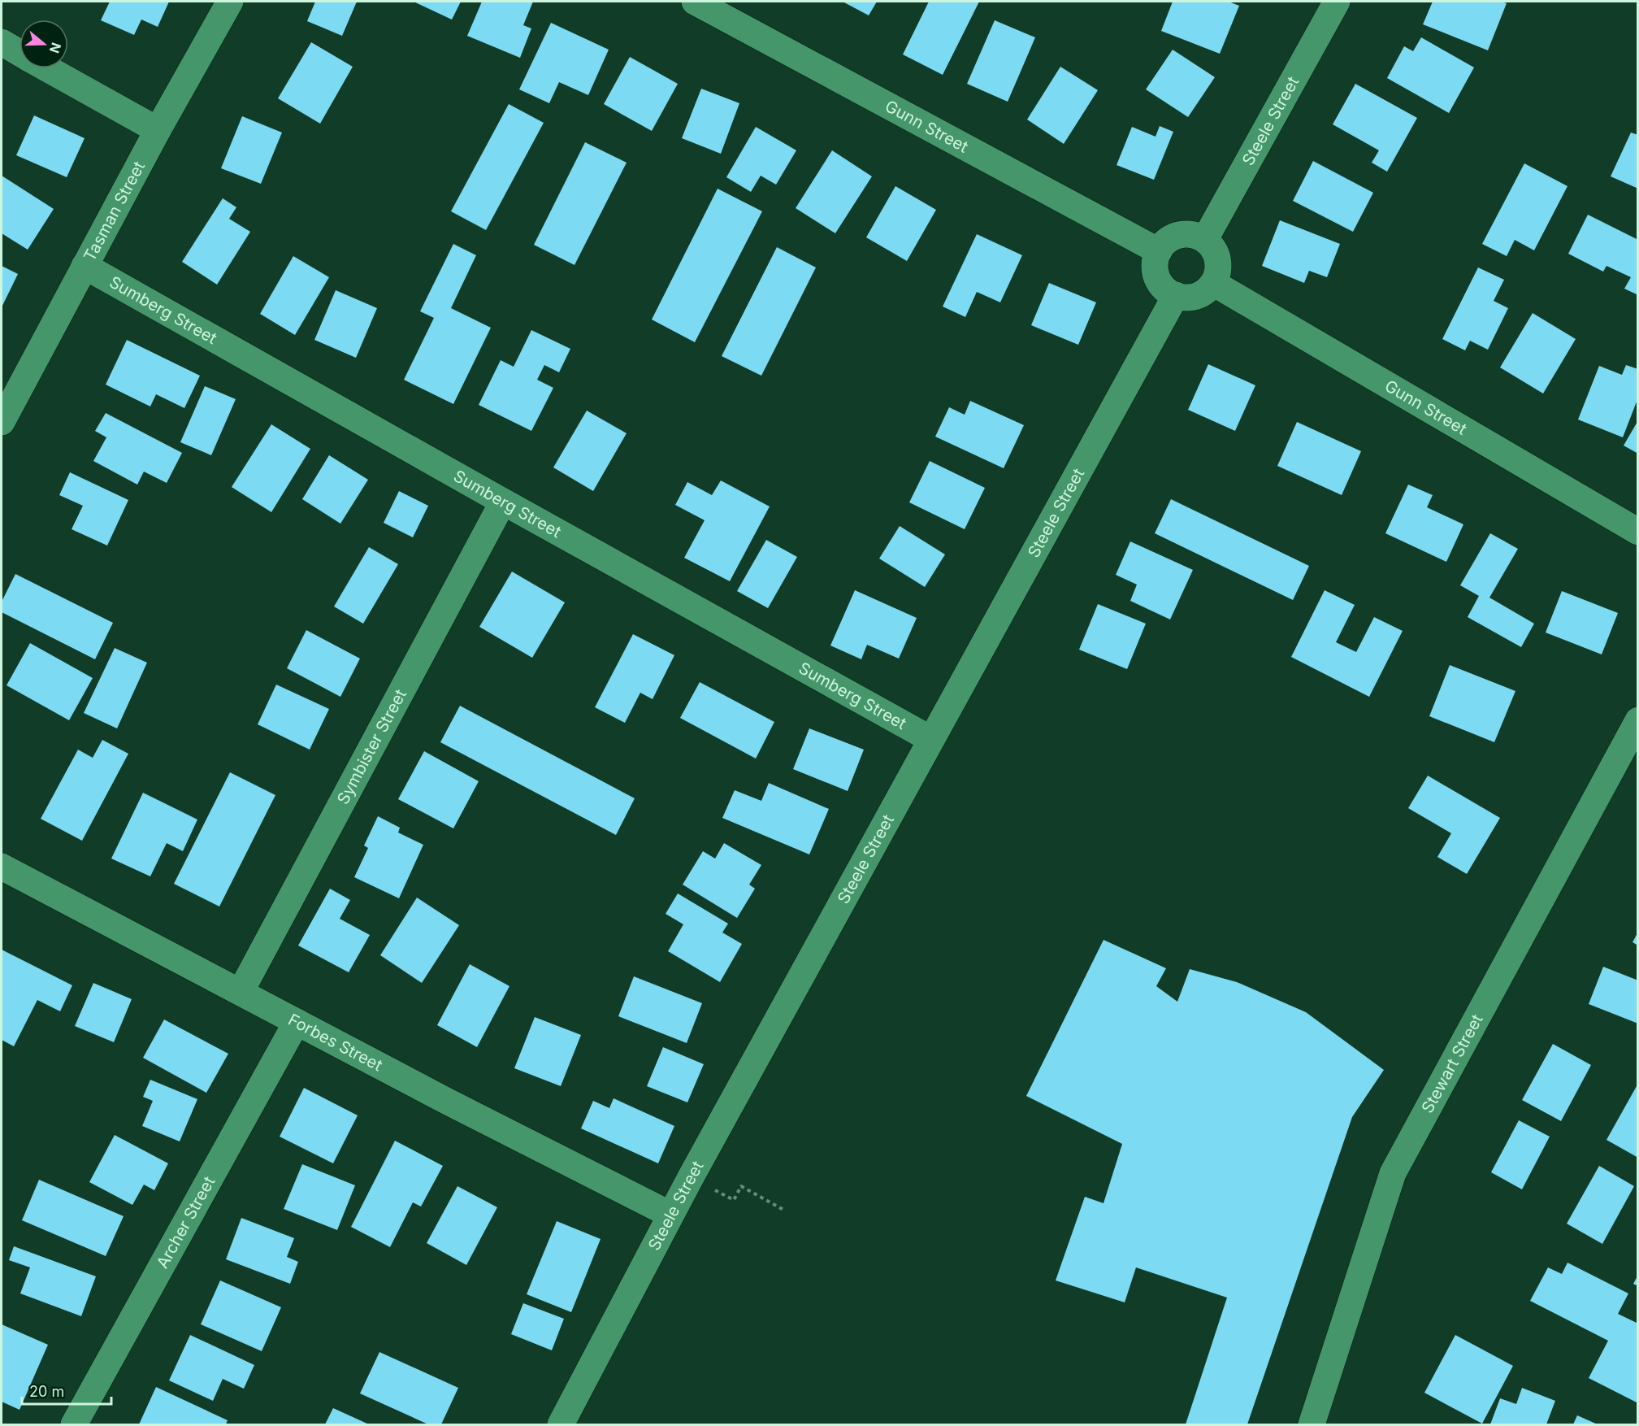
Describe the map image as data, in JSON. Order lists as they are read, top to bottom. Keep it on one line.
{"streets":{"street":["Steele Street","Gunn Street","Tasman Street","Sumberg Street","Symbister Street","Forbes Street","Stewart Street","Archer Street"]},"crossings":[["Steele Street","Gunn Street"],["Steele Street","Sumberg Street"],["Steele Street","Forbes Street"],["Tasman Street","Sumberg Street"],["Sumberg Street","Symbister Street"],["Symbister Street","Forbes Street"],["Forbes Street","Archer Street"]],"scale_bar":"20 m","north":"right"}
